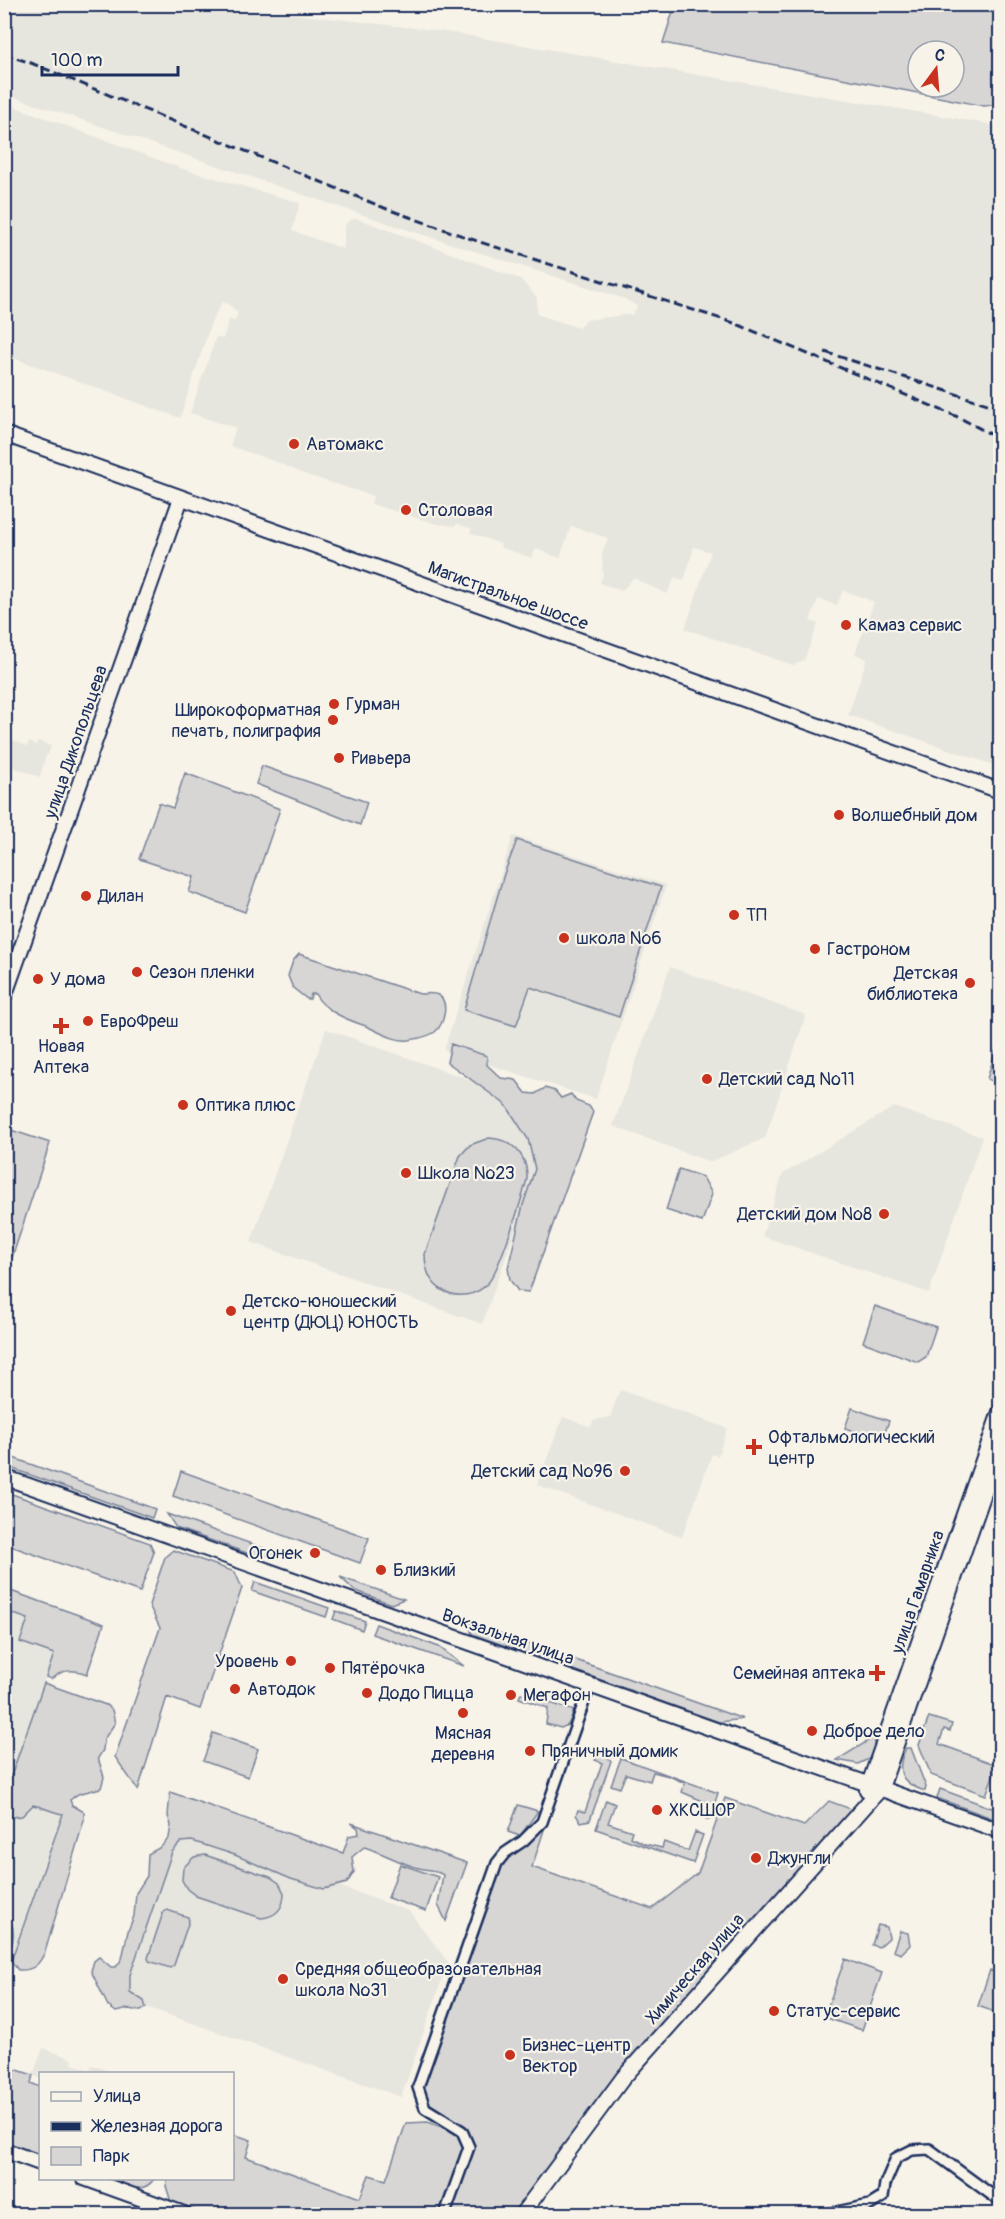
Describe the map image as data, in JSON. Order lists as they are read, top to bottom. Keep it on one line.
{"streets":{"main road":["Магистральное шоссе","улица Дикопольцева","улица Гамарника","Вокзальная улица","Химическая улица"]},"crossings":[["Магистральное шоссе","улица Дикопольцева"],["улица Гамарника","Вокзальная улица"],["улица Гамарника","Химическая улица"],["Вокзальная улица","Химическая улица"]],"places":{"other":["Автомакс","Столовая","Камаз сервис","Гурман","Широкоформатная печать, полиграфия","Ривьера","Волшебный дом","Дилан","ТП","школа №6","Гастроном","Сезон пленки","У дома","Детская библиотека","ЕвроФреш","Детский сад №11","Оптика плюс","Школа №23","Детский дом №8","Детско-юношеский центр (ДЮЦ) ЮНОСТЬ","Детский сад №96","Огонек","Близкий","Уровень","Пятёрочка","Автодок","Додо Пицца","Мегафон","Мясная деревня","Доброе дело","Пряничный домик","ХКСШОР","Джунгли","Средняя общеобразовательная школа №31","Статус-сервис","Бизнес-центр Вектор"],"health":["Новая Аптека","Офтальмологический центр","Семейная аптека"]},"legend":["Улица","Железная дорога","Парк"],"scale_bar":"100 m","north":"top"}
